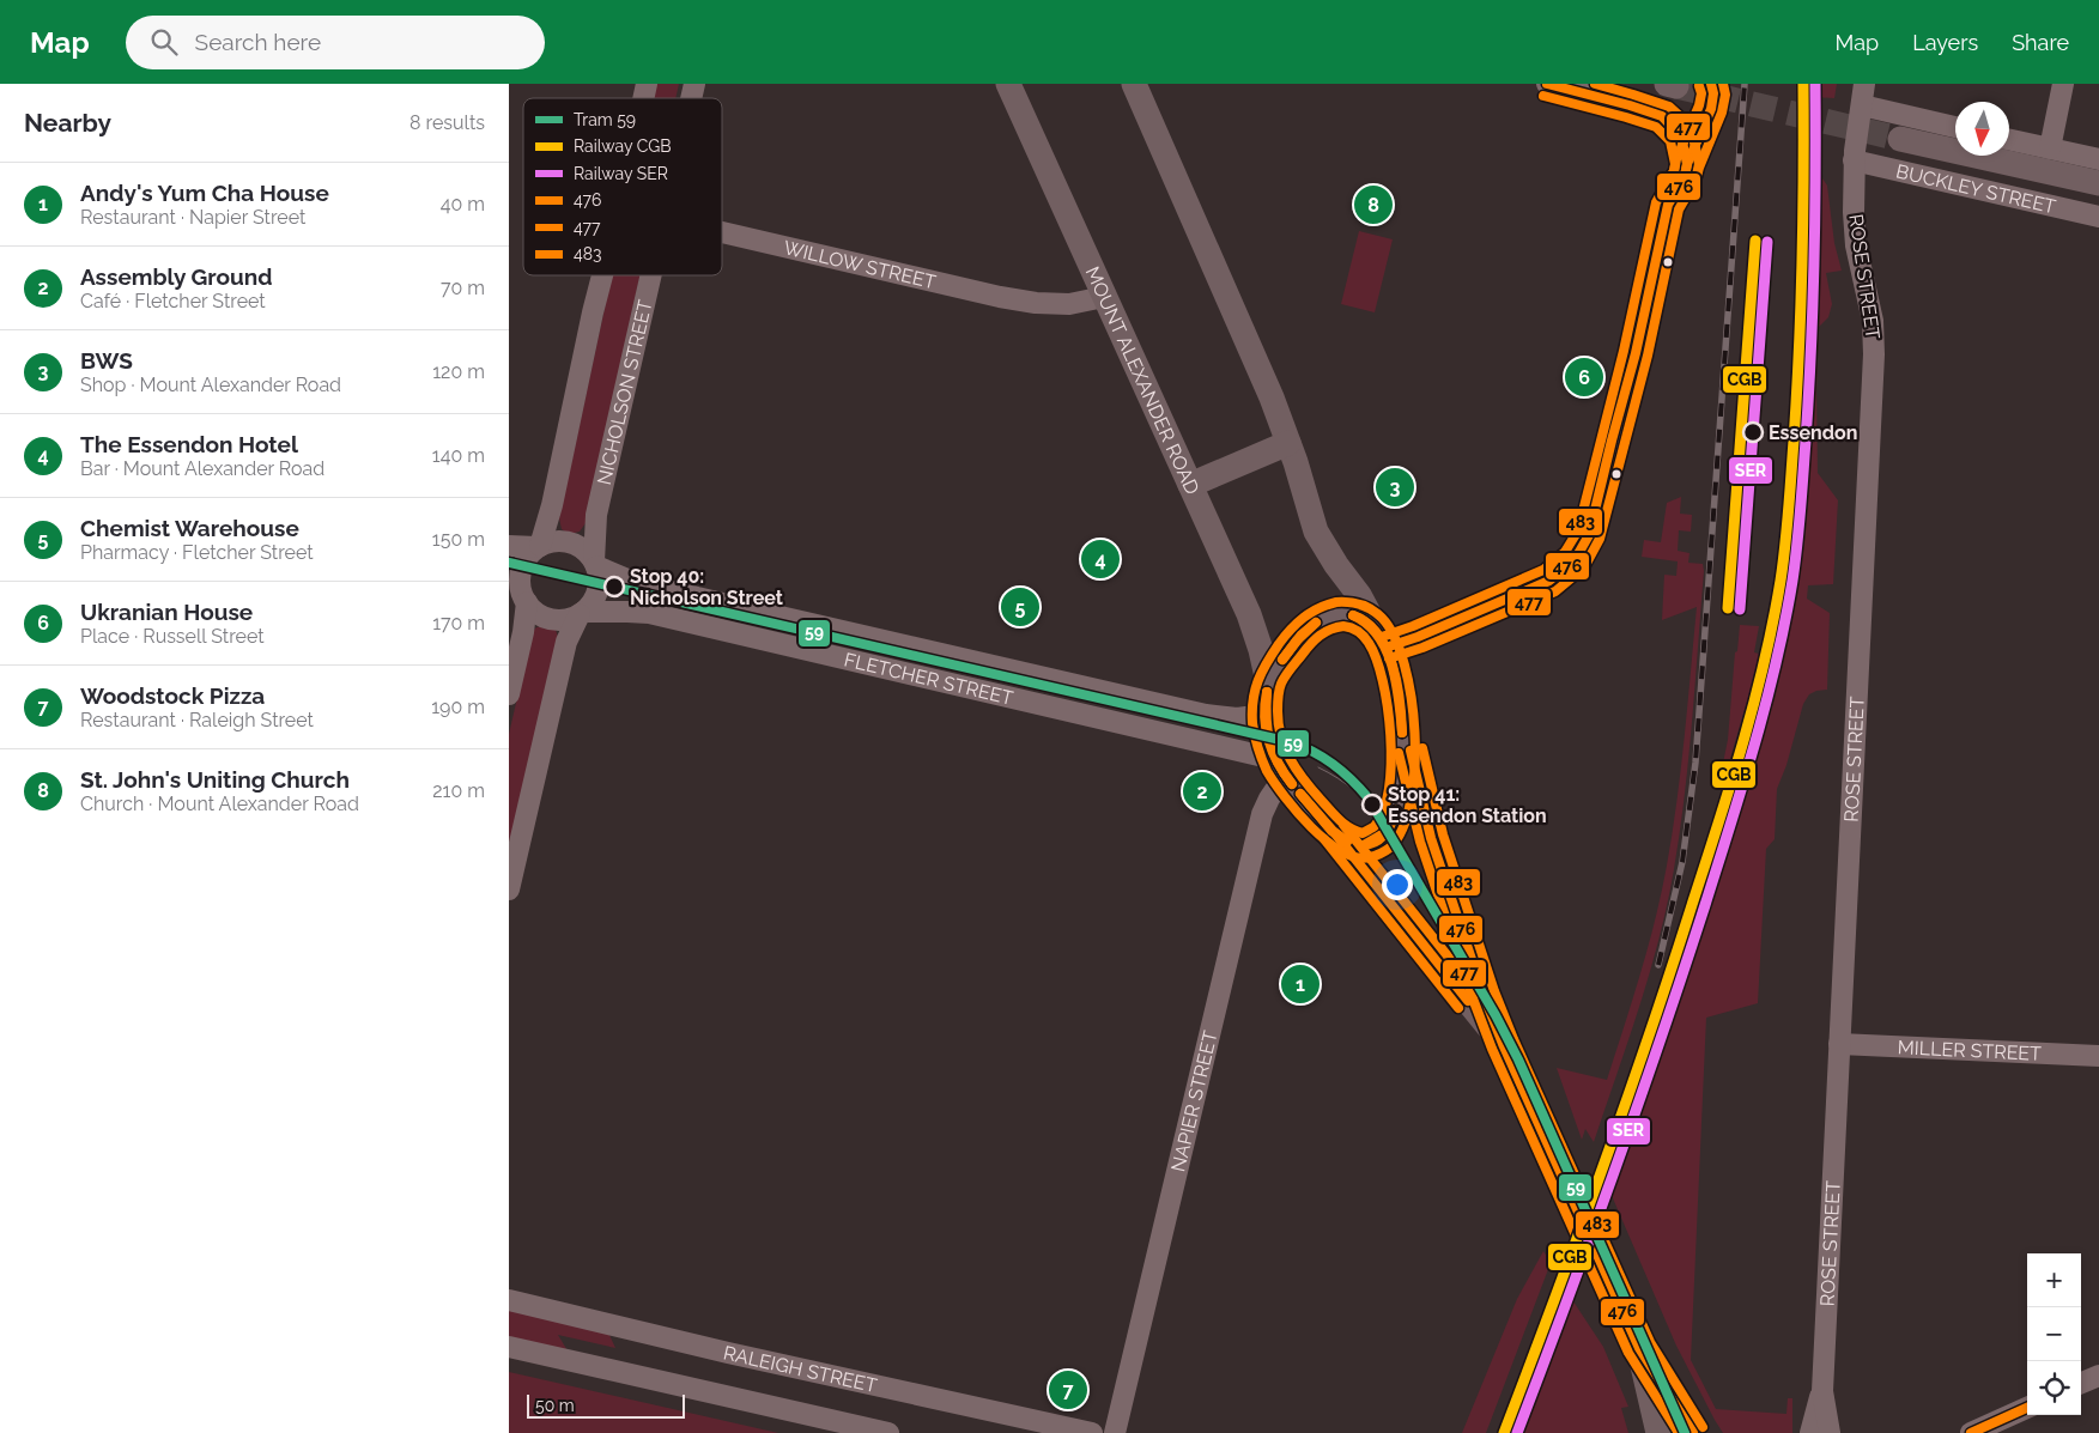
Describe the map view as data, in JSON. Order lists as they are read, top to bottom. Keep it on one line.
{"streets":{"main road":["BUCKLEY STREET","MOUNT ALEXANDER ROAD"],"street":["WILLOW STREET","ROSE STREET","NICHOLSON STREET","FLETCHER STREET","MILLER STREET","NAPIER STREET","RALEIGH STREET"]},"crossings":[["BUCKLEY STREET","ROSE STREET"],["WILLOW STREET","MOUNT ALEXANDER ROAD"],["ROSE STREET","MILLER STREET"],["NICHOLSON STREET","FLETCHER STREET"],["FLETCHER STREET","NAPIER STREET"]],"places":["Essendon","Stop 40: Nicholson Street","Stop 41: Essendon Station"],"lines":["rail line CGB","rail line SER","transit line 476","transit line 477","transit line 483","tram line 59"],"legend":["Tram 59","Railway CGB","Railway SER","476","477","483"],"scale_bar":"50 m","north":"bottom","page":{"header":"Map","search":"Search here","nav":["Map","Layers","Share"],"heading":["Nearby","8 results"],"list":[{"mark":"1","name":"Andy's Yum Cha House","note":"Restaurant · Napier Street","value":"40 m"},{"mark":"2","name":"Assembly Ground","note":"Café · Fletcher Street","value":"70 m"},{"mark":"3","name":"BWS","note":"Shop · Mount Alexander Road","value":"120 m"},{"mark":"4","name":"The Essendon Hotel","note":"Bar · Mount Alexander Road","value":"140 m"},{"mark":"5","name":"Chemist Warehouse","note":"Pharmacy · Fletcher Street","value":"150 m"},{"mark":"6","name":"Ukranian House","note":"Place · Russell Street","value":"170 m"},{"mark":"7","name":"Woodstock Pizza","note":"Restaurant · Raleigh Street","value":"190 m"},{"mark":"8","name":"St. John's Uniting Church","note":"Church · Mount Alexander Road","value":"210 m"}],"pins":["8","6","3","4","5","2","1","7"],"map_buttons":["+","−"],"scale":"50 m"}}
